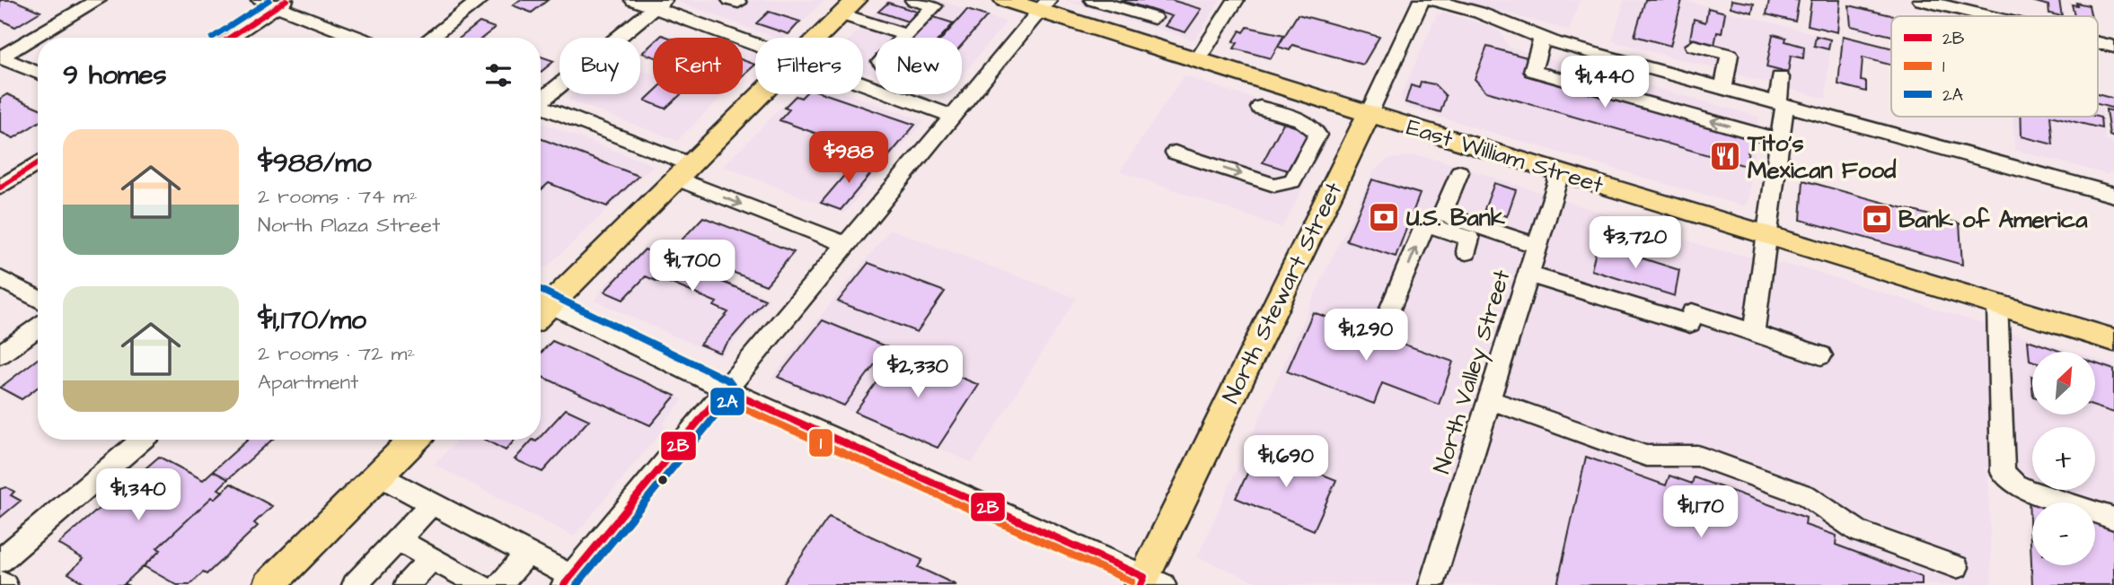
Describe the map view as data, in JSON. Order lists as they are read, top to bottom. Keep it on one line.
{"streets":{"main road":["East William Street","North Stewart Street"],"street":["North Valley Street"]},"crossings":[["East William Street","North Stewart Street"],["East William Street","North Valley Street"]],"places":{"restaurant":["Tito's Mexican Food"],"bank":["U.S. Bank","Bank of America"]},"lines":["transit line 2B","transit line 2A","transit line 1"],"legend":["2B","1","2A"],"north":"top right","page":{"chip":["Buy","Rent","Filters","New"],"heading":"9 homes","price":["$1,440","$988","$3,720","$1,700","$1,290","$2,330","$1,690","$1,340","$1,170"],"list":[{"name":"$988/mo","note":"2 rooms · 74 m² · North Plaza Street"},{"name":"$1,170/mo","note":"2 rooms · 72 m² · Apartment"}],"map_buttons":["+","−"]}}
